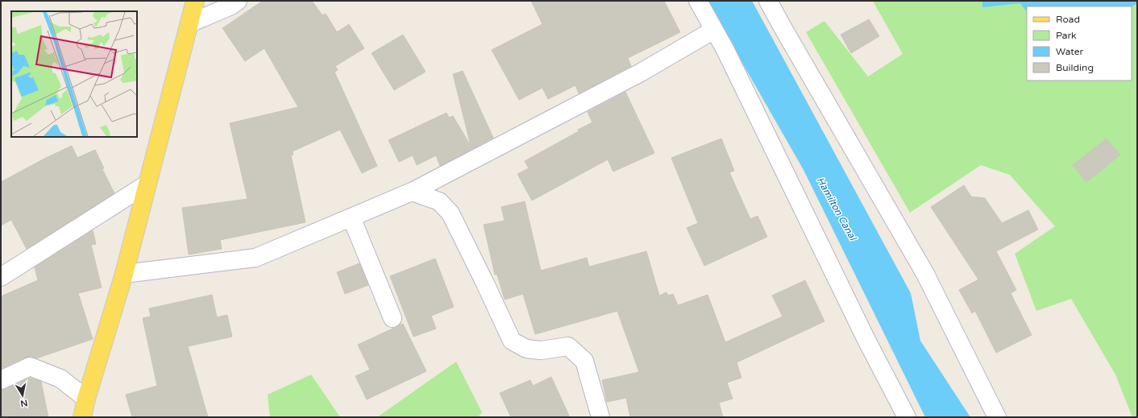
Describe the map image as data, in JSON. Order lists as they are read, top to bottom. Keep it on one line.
{"water":["Hamilton Canal"],"legend":["Road","Park","Water","Building"],"north":"bottom"}
